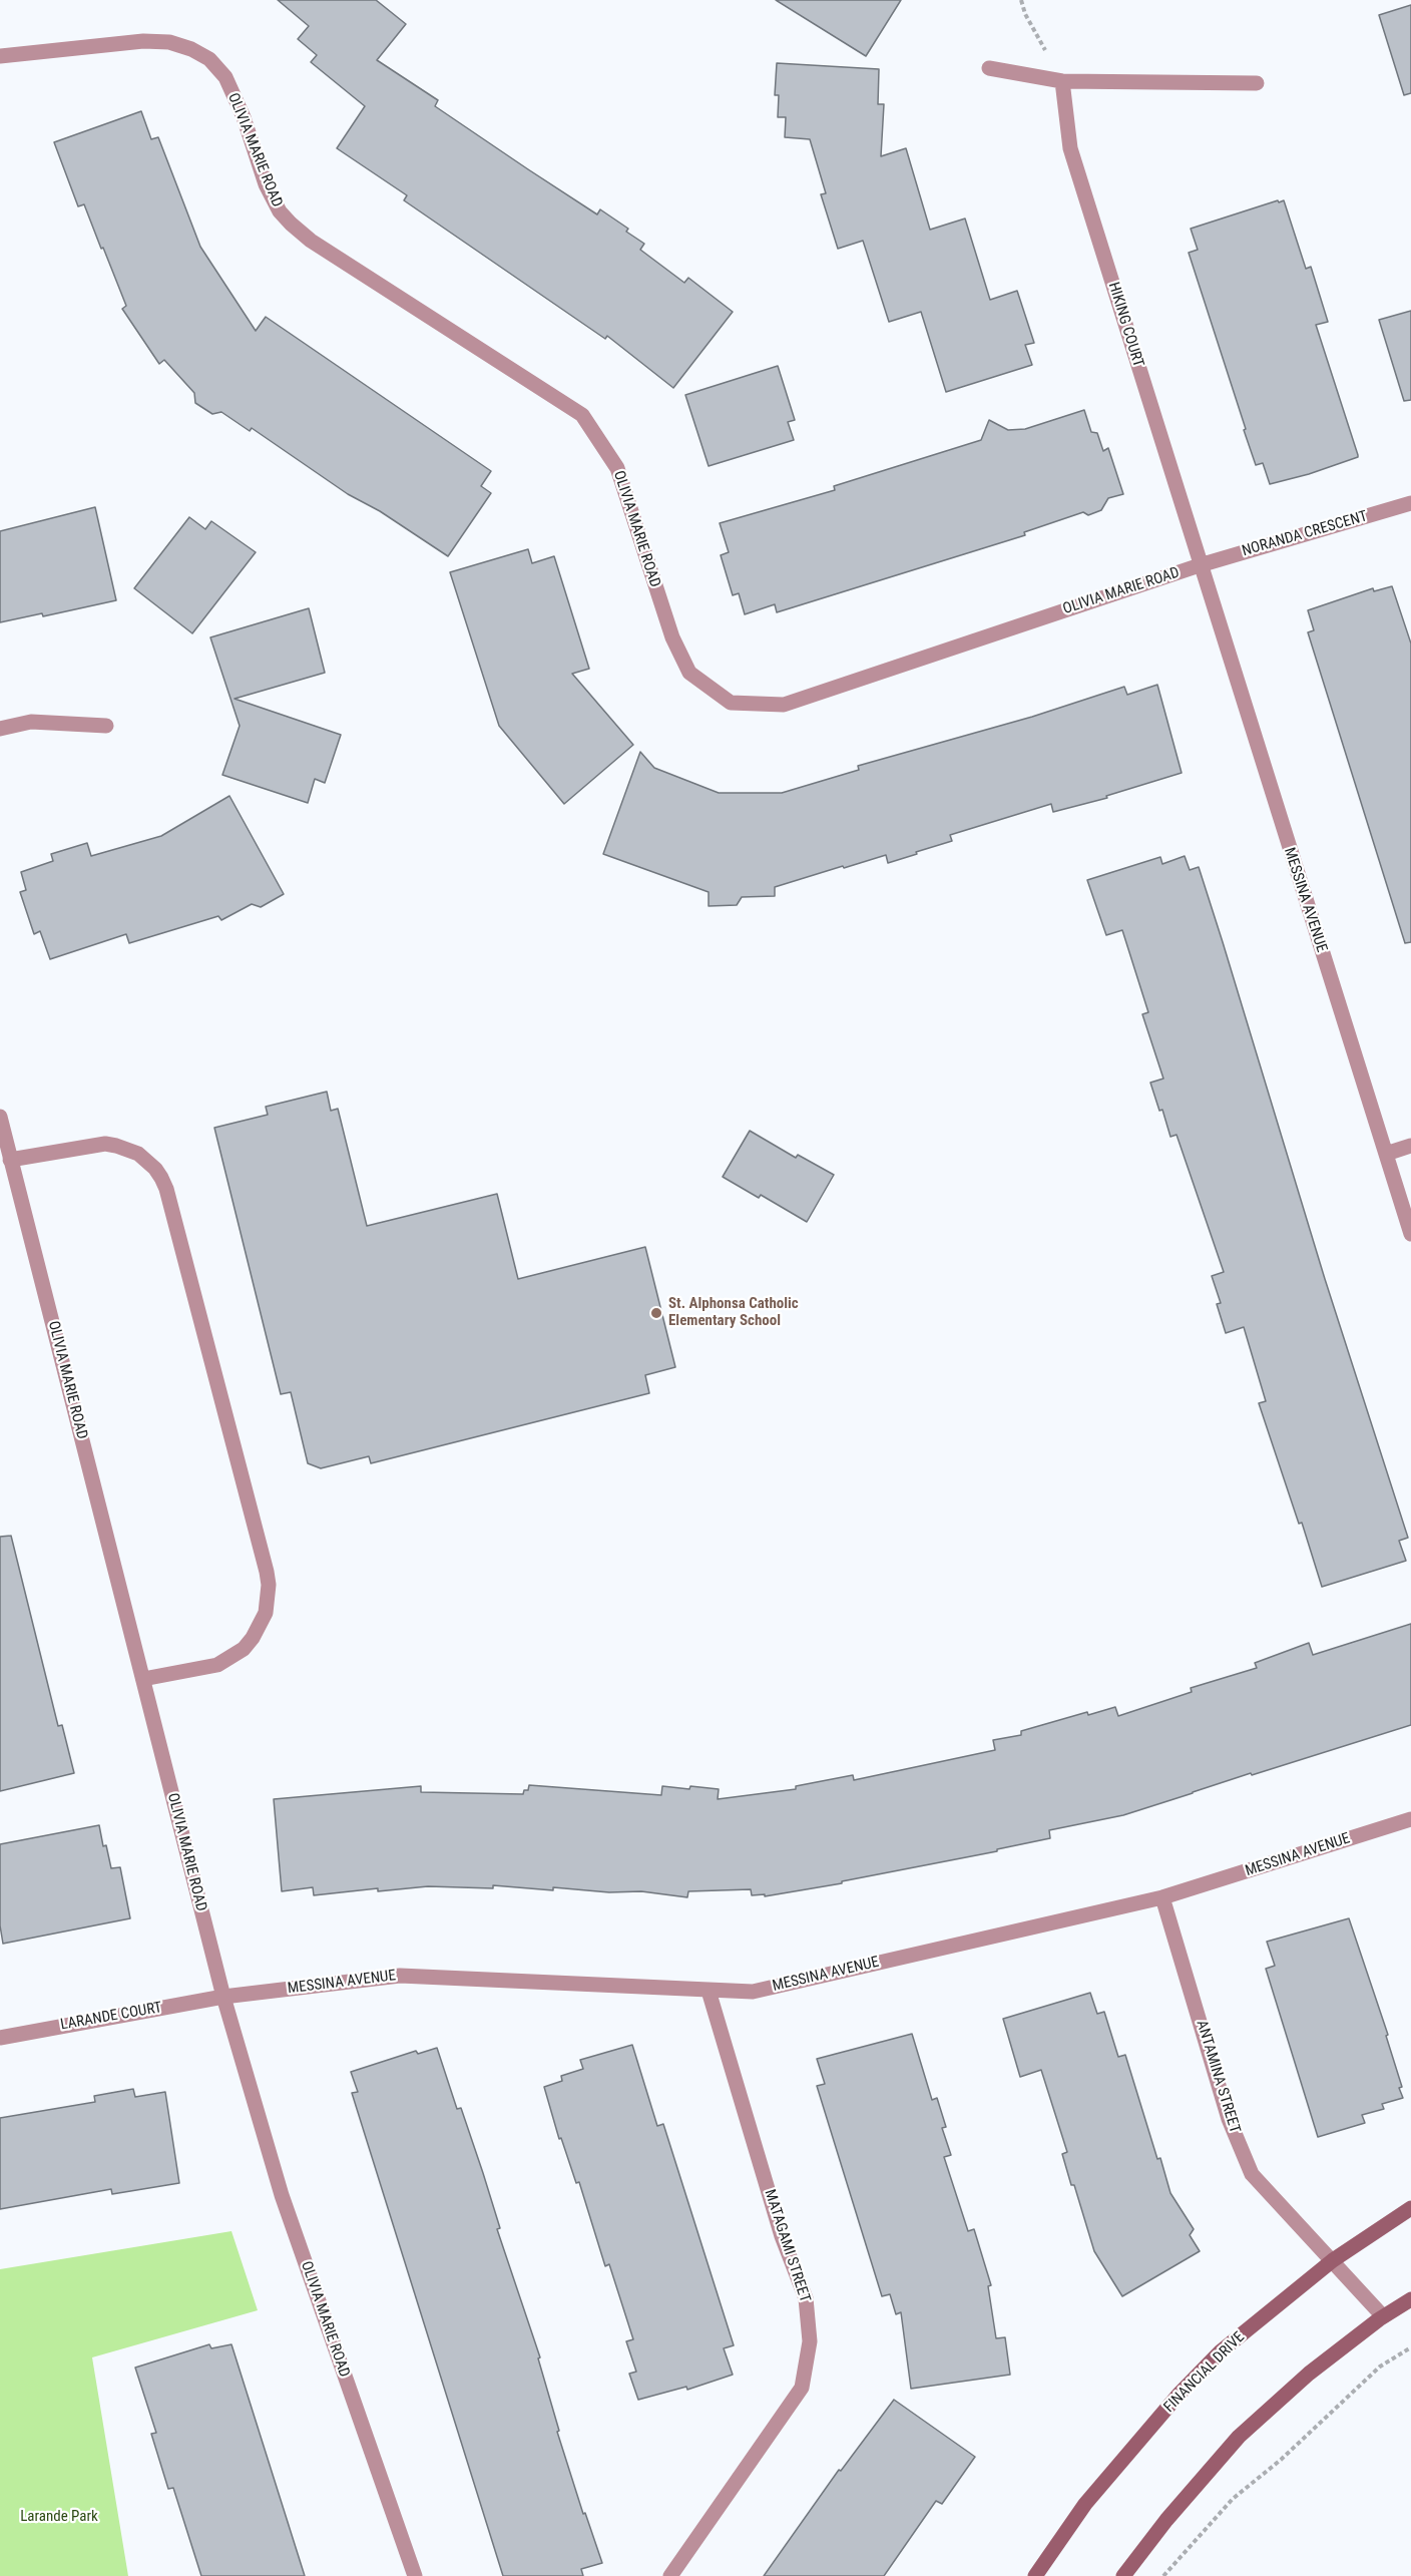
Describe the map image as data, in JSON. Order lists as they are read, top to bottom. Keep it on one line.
{"streets":{"street":["OLIVIA MARIE ROAD","HIKING COURT","NORANDA CRESCENT","MESSINA AVENUE","LARANDE COURT","ANTAMINA STREET","MATAGAMI STREET","FINANCIAL DRIVE"]},"crossings":[["OLIVIA MARIE ROAD","HIKING COURT"],["OLIVIA MARIE ROAD","NORANDA CRESCENT"],["OLIVIA MARIE ROAD","MESSINA AVENUE"],["OLIVIA MARIE ROAD","LARANDE COURT"],["HIKING COURT","NORANDA CRESCENT"],["HIKING COURT","MESSINA AVENUE"],["NORANDA CRESCENT","MESSINA AVENUE"],["MESSINA AVENUE","LARANDE COURT"],["MESSINA AVENUE","ANTAMINA STREET"],["MESSINA AVENUE","MATAGAMI STREET"],["ANTAMINA STREET","FINANCIAL DRIVE"]],"parks":["Larande Park"],"places":["St. Alphonsa Catholic Elementary School"]}
